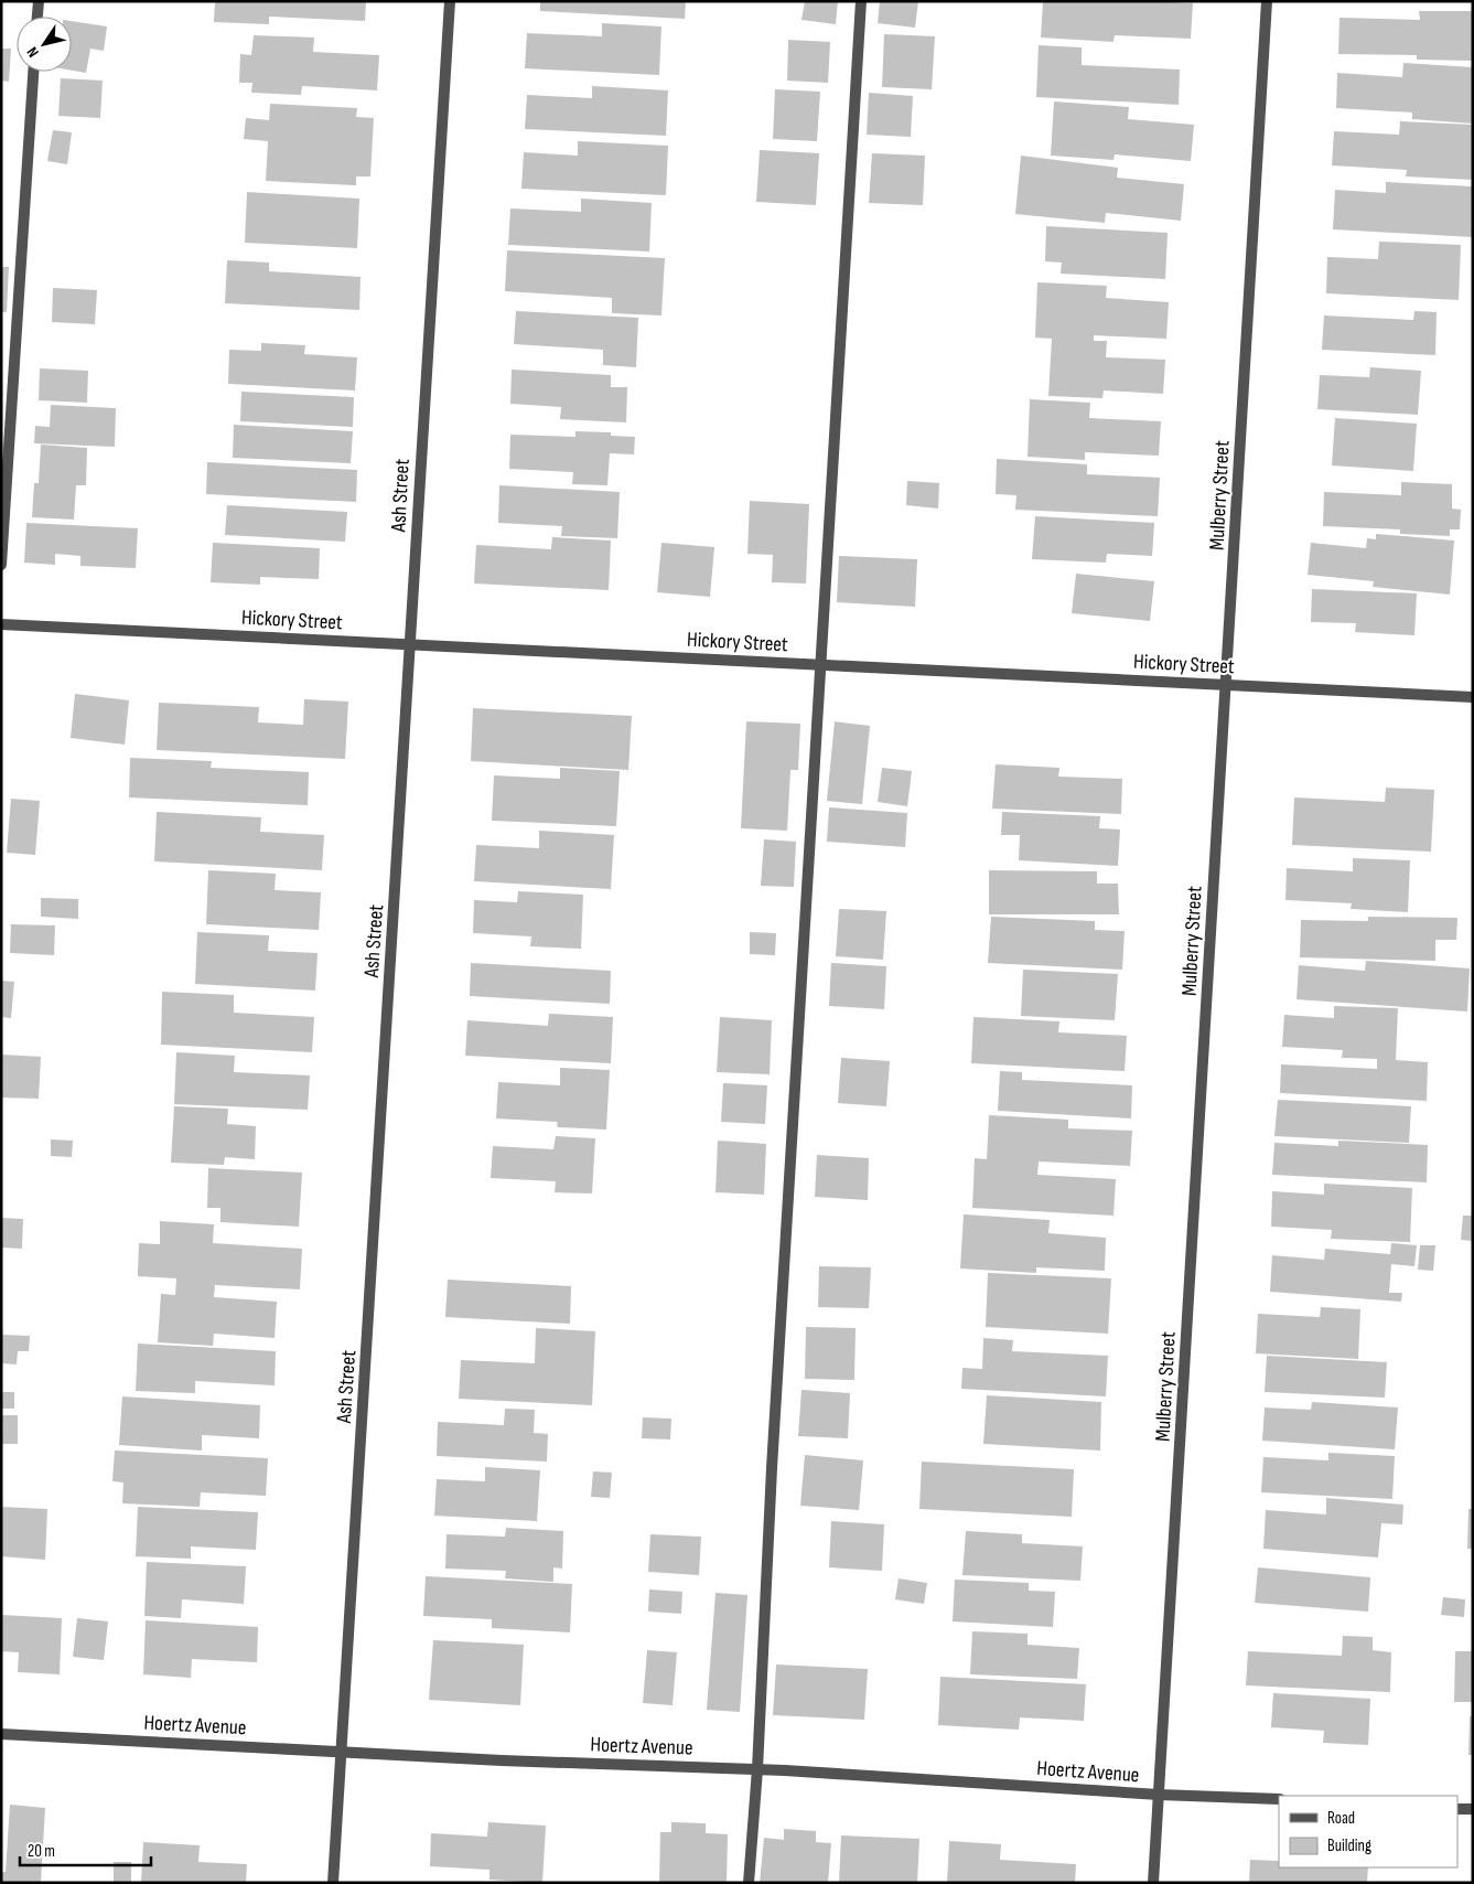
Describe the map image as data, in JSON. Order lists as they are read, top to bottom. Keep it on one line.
{"streets":{"street":["Ash Street","Mulberry Street","Hickory Street","Hoertz Avenue"]},"crossings":[["Ash Street","Hickory Street"],["Ash Street","Hoertz Avenue"],["Mulberry Street","Hickory Street"],["Mulberry Street","Hoertz Avenue"]],"legend":["Road","Building"],"scale_bar":"20 m","north":"bottom left"}
